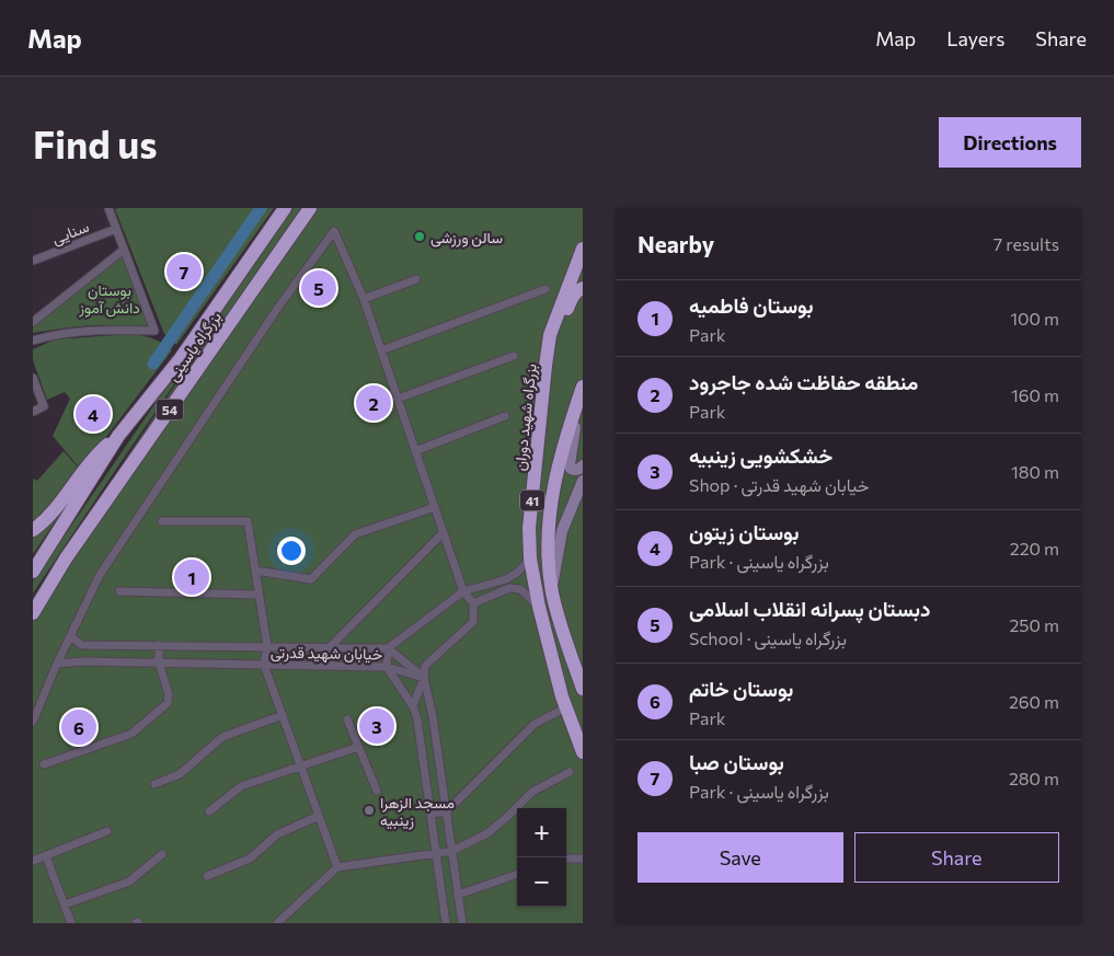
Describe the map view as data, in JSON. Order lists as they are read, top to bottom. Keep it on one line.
{"streets":{"highway":["بزرگراه یاسینی","54","بزرگراه شهید دوران","41"],"street":["سنایی","خیابان شهید قدرتی"]},"parks":["بوستان دانش آموز"],"places":["سالن ورزشی","مسجد الزهرا زینبیه"],"page":{"header":"Map","nav":["Map","Layers","Share"],"buttons":["Directions",["Save","Share"]],"title":"Find us","heading":["Nearby","7 results"],"pins":["7","5","2","4","1","3","6"],"list":[{"mark":"1","name":"بوستان فاطمیه","note":"Park","value":"100 m"},{"mark":"2","name":"منطقه حفاظت شده جاجرود","note":"Park","value":"160 m"},{"mark":"3","name":"خشکشویی زینبیه","note":"Shop · خیابان شهید قدرتی","value":"180 m"},{"mark":"4","name":"بوستان زیتون","note":"Park · بزرگراه یاسینی","value":"220 m"},{"mark":"5","name":"دبستان پسرانه انقلاب اسلامی","note":"School · بزرگراه یاسینی","value":"250 m"},{"mark":"6","name":"بوستان خاتم","note":"Park","value":"260 m"},{"mark":"7","name":"بوستان صبا","note":"Park · بزرگراه یاسینی","value":"280 m"}],"map_buttons":["+","−"]}}
